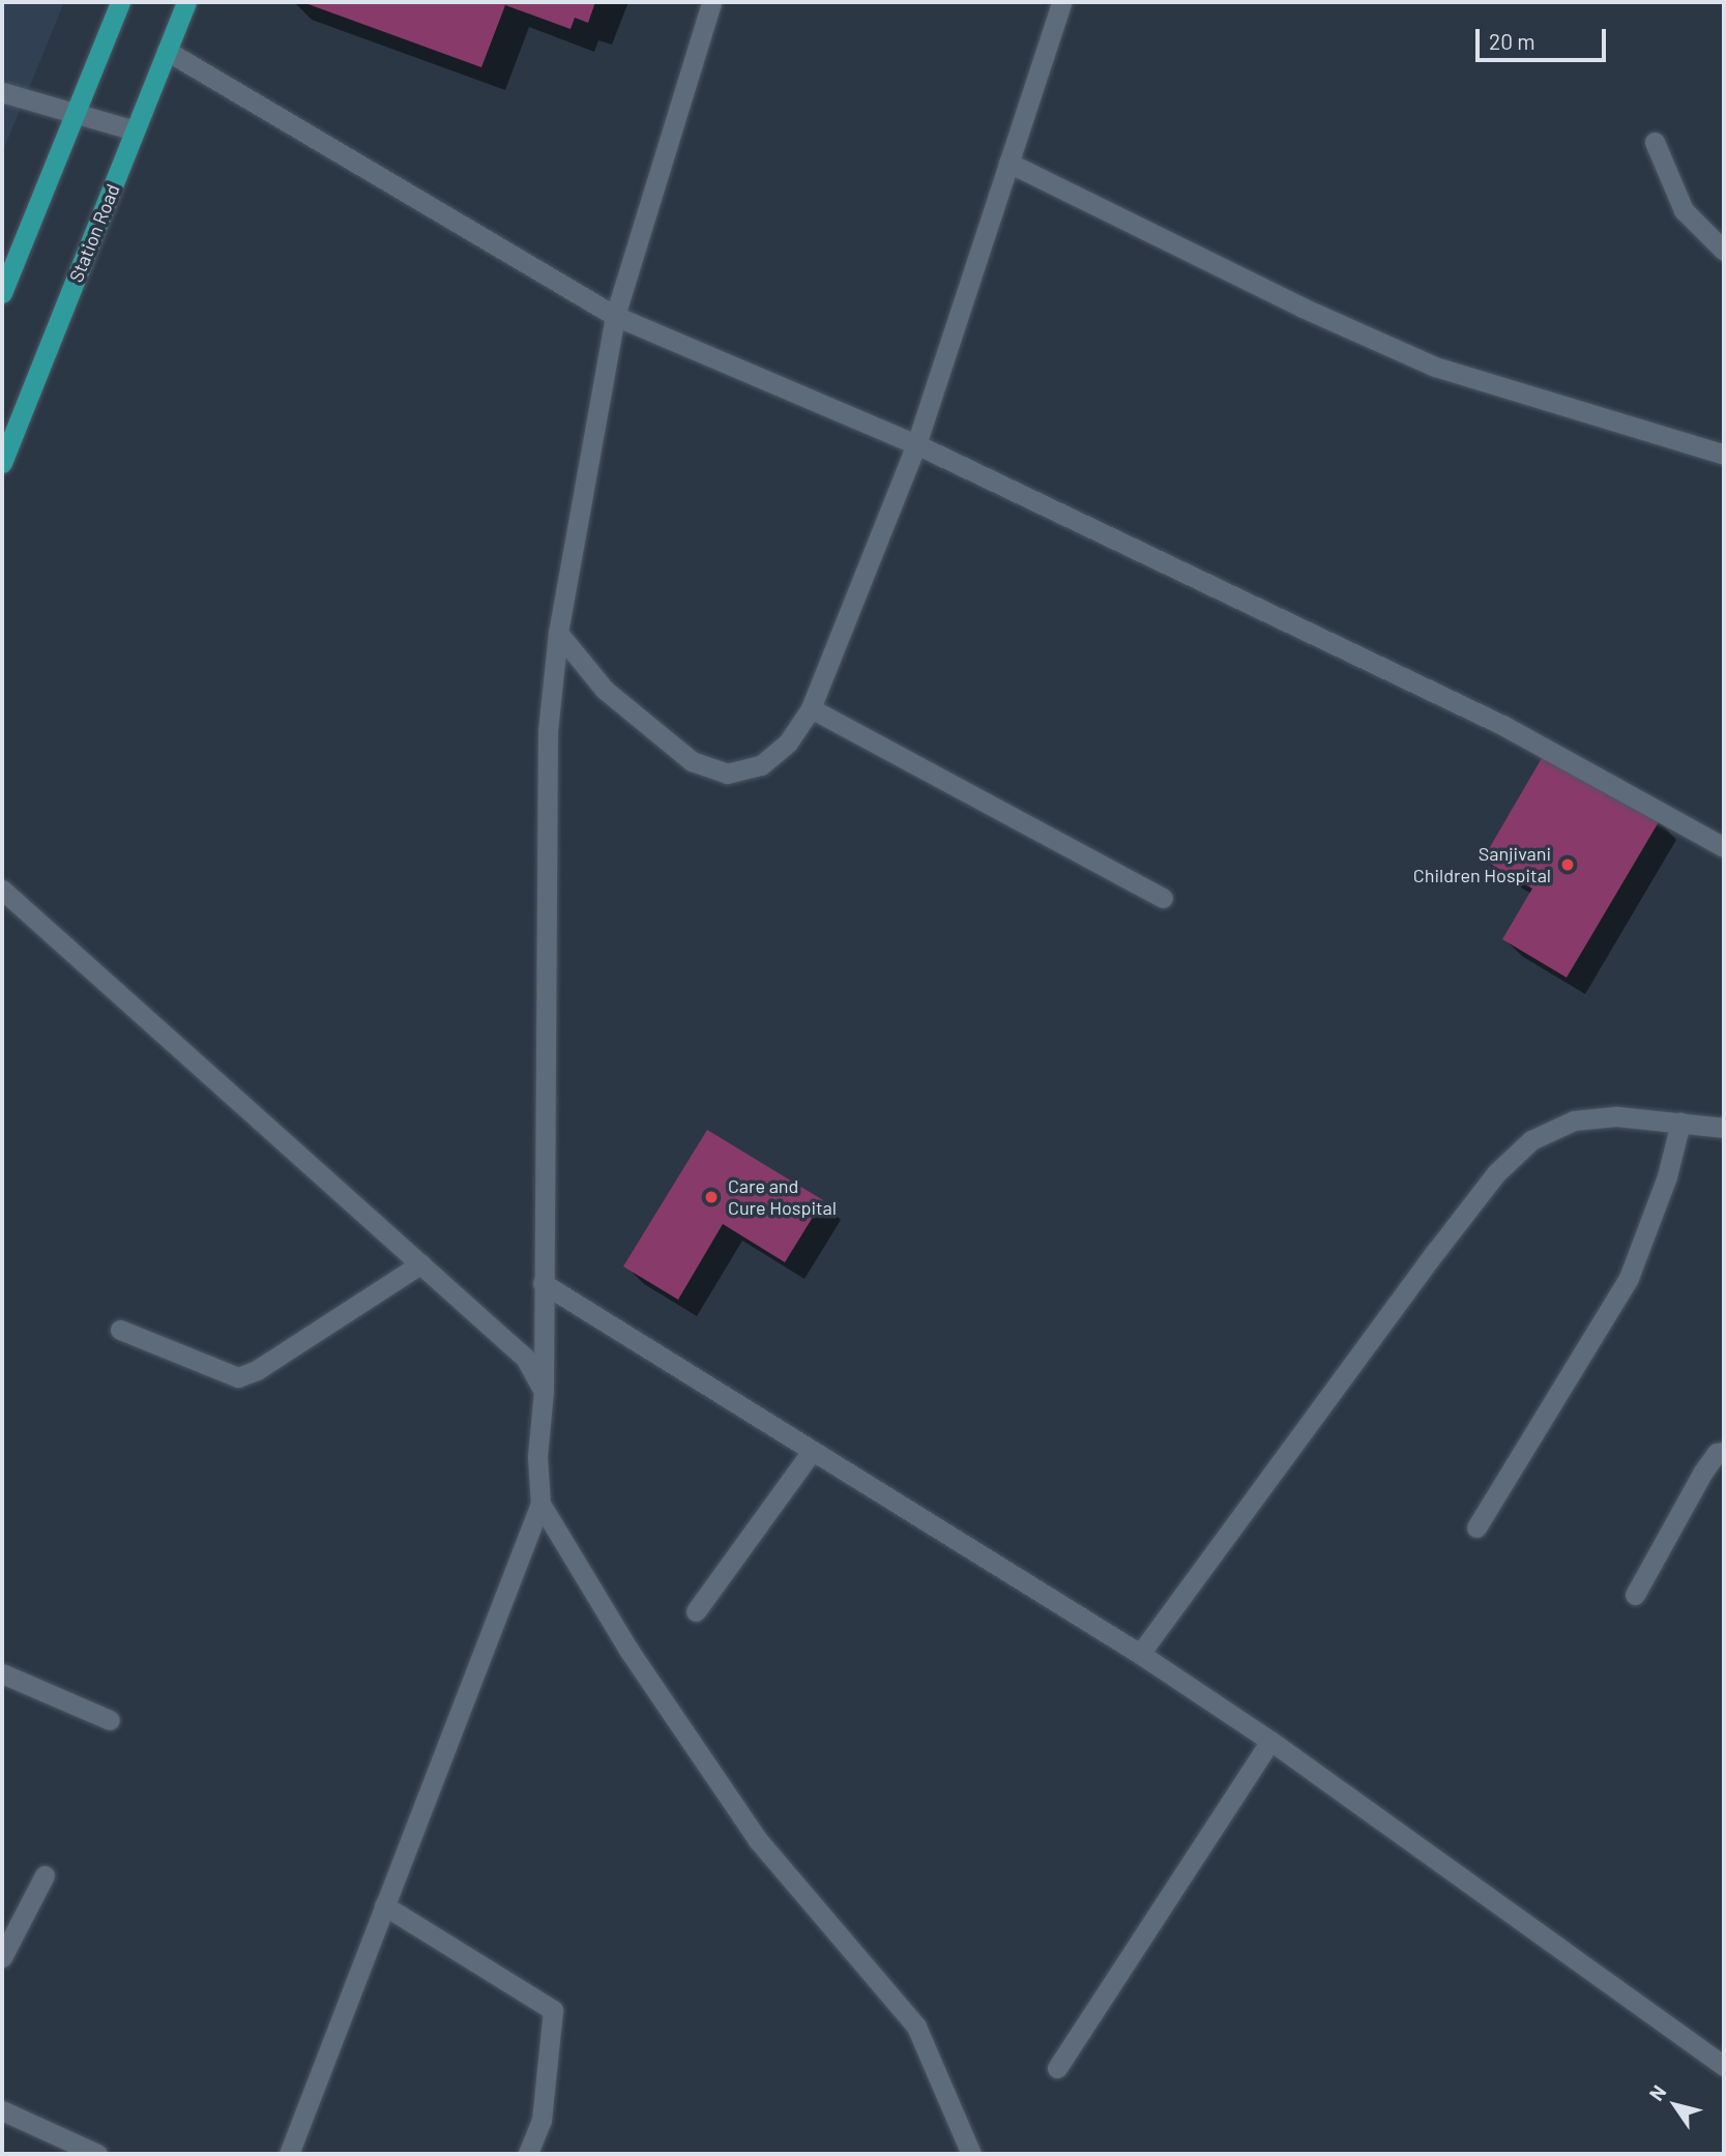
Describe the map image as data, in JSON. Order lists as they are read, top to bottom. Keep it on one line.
{"streets":{"main road":["Station Road"]},"places":["Sanjivani Children Hospital","Care and Cure Hospital"],"scale_bar":"20 m","north":"top left"}
